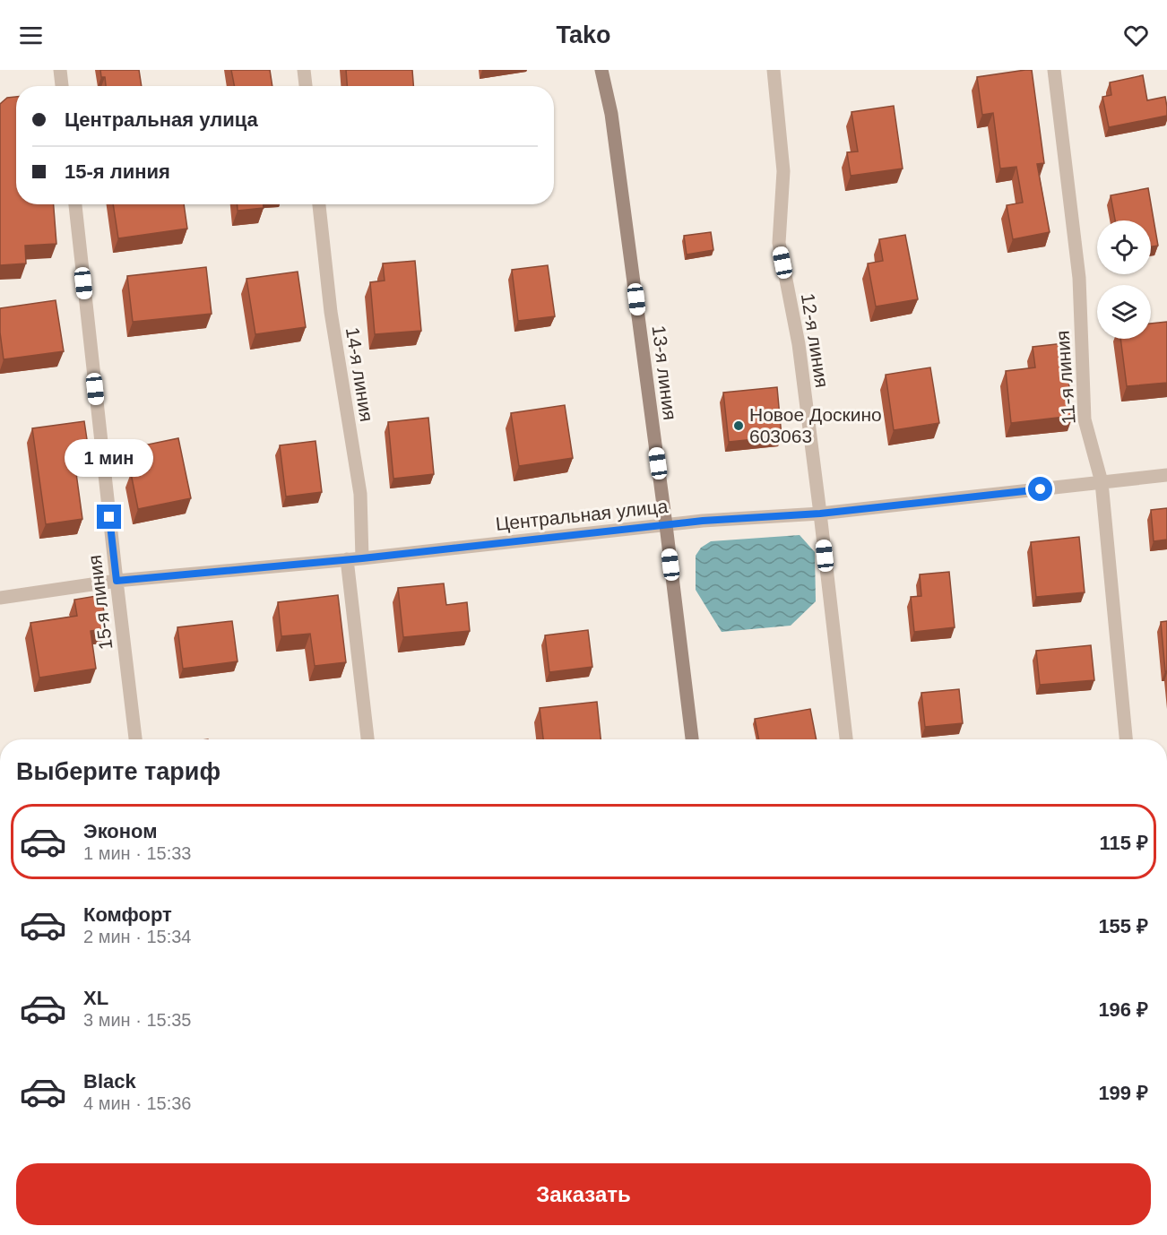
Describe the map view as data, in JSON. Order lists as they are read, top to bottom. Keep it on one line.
{"streets":{"street":["12-я линия","13-я линия","14-я линия","11-я линия","Центральная улица","15-я линия"]},"crossings":[["12-я линия","Центральная улица"],["13-я линия","Центральная улица"],["14-я линия","Центральная улица"],["11-я линия","Центральная улица"],["Центральная улица","15-я линия"]],"places":["Новое Доскино 603063"],"page":{"header":"Tako","banner":["Центральная улица","15-я линия"],"bubble":"1 мин","heading":"Выберите тариф","list":[{"name":"Эконом","note":"1 мин · 15:33","value":"115 ₽"},{"name":"Комфорт","note":"2 мин · 15:34","value":"155 ₽"},{"name":"XL","note":"3 мин · 15:35","value":"196 ₽"},{"name":"Black","note":"4 мин · 15:36","value":"199 ₽"}],"buttons":"Заказать"}}
